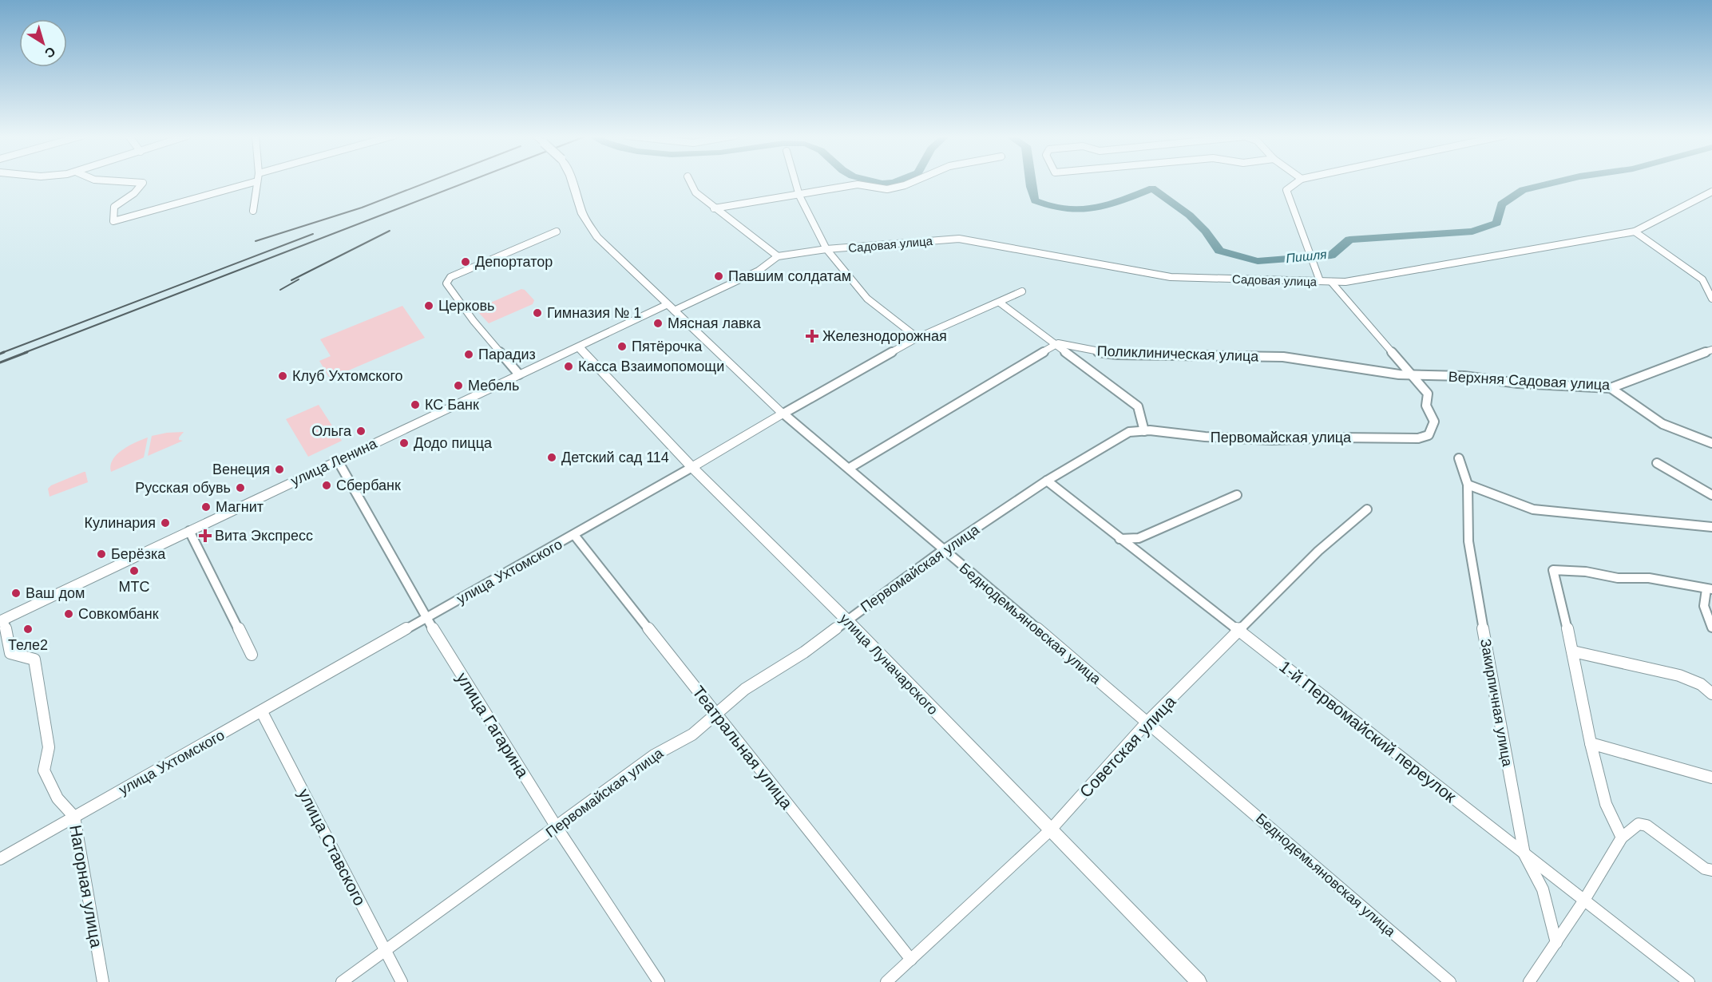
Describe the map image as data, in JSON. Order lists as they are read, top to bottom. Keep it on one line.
{"streets":{"main road":["улица Ленина","улица Ухтомского","Беднодемьяновская улица","улица Луначарского"],"street":["Садовая улица","Поликлиническая улица","Верхняя Садовая улица","Первомайская улица","Закирпичная улица","улица Гагарина","1-й Первомайский переулок","Советская улица","Театральная улица","улица Ставского","Нагорная улица"]},"crossings":[["Садовая улица","улица Ленина"],["Поликлиническая улица","Верхняя Садовая улица"],["Верхняя Садовая улица","Первомайская улица"],["Первомайская улица","Беднодемьяновская улица"],["Первомайская улица","улица Луначарского"],["Первомайская улица","улица Гагарина"],["Первомайская улица","1-й Первомайский переулок"],["Первомайская улица","Театральная улица"],["Первомайская улица","улица Ставского"],["улица Ленина","Беднодемьяновская улица"],["улица Ленина","улица Луначарского"],["улица Ленина","улица Гагарина"],["улица Ленина","Нагорная улица"],["улица Ухтомского","Беднодемьяновская улица"],["улица Ухтомского","улица Луначарского"],["улица Ухтомского","улица Гагарина"],["улица Ухтомского","Театральная улица"],["улица Ухтомского","улица Ставского"],["улица Ухтомского","Нагорная улица"],["Беднодемьяновская улица","Советская улица"],["улица Луначарского","Советская улица"],["Закирпичная улица","1-й Первомайский переулок"],["1-й Первомайский переулок","Советская улица"],["Советская улица","Театральная улица"]],"water":["Пишля"],"places":{"other":["Депортатор","Павшим солдатам","Церковь","Гимназия № 1","Мясная лавка","Пятёрочка","Парадиз","Касса Взаимопомощи","Клуб Ухтомского","Мебель","КС Банк","Ольга","Додо пицца","Детский сад 114","Венеция","Сбербанк","Русская обувь","Магнит","Кулинария","Берёзка","МТС","Ваш дом","Совкомбанк","Теле2"],"health":["Железнодорожная","Вита Экспресс"]},"north":"bottom right"}
